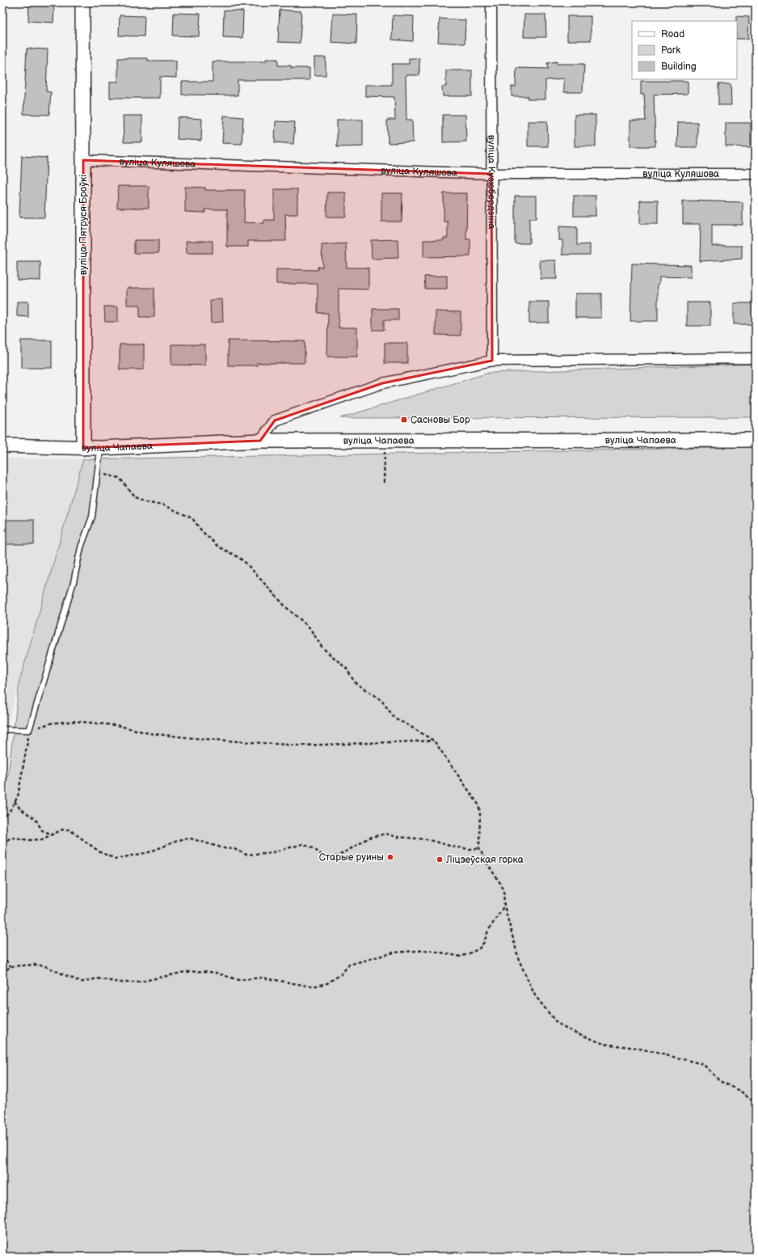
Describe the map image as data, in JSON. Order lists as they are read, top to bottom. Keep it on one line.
{"streets":{"main road":["вуліца Пятруся Броўкі","вуліца Чапаева"],"street":["вуліца Куляшова","вуліца Кузюбердзіна"]},"crossings":[["вуліца Куляшова","вуліца Кузюбердзіна"],["вуліца Куляшова","вуліца Пятруся Броўкі"],["вуліца Пятруся Броўкі","вуліца Чапаева"]],"places":{"transit":["Сасновы Бор"],"other":["Старые руины","Ліцэеўская горка"]},"legend":["Road","Park","Building"]}
